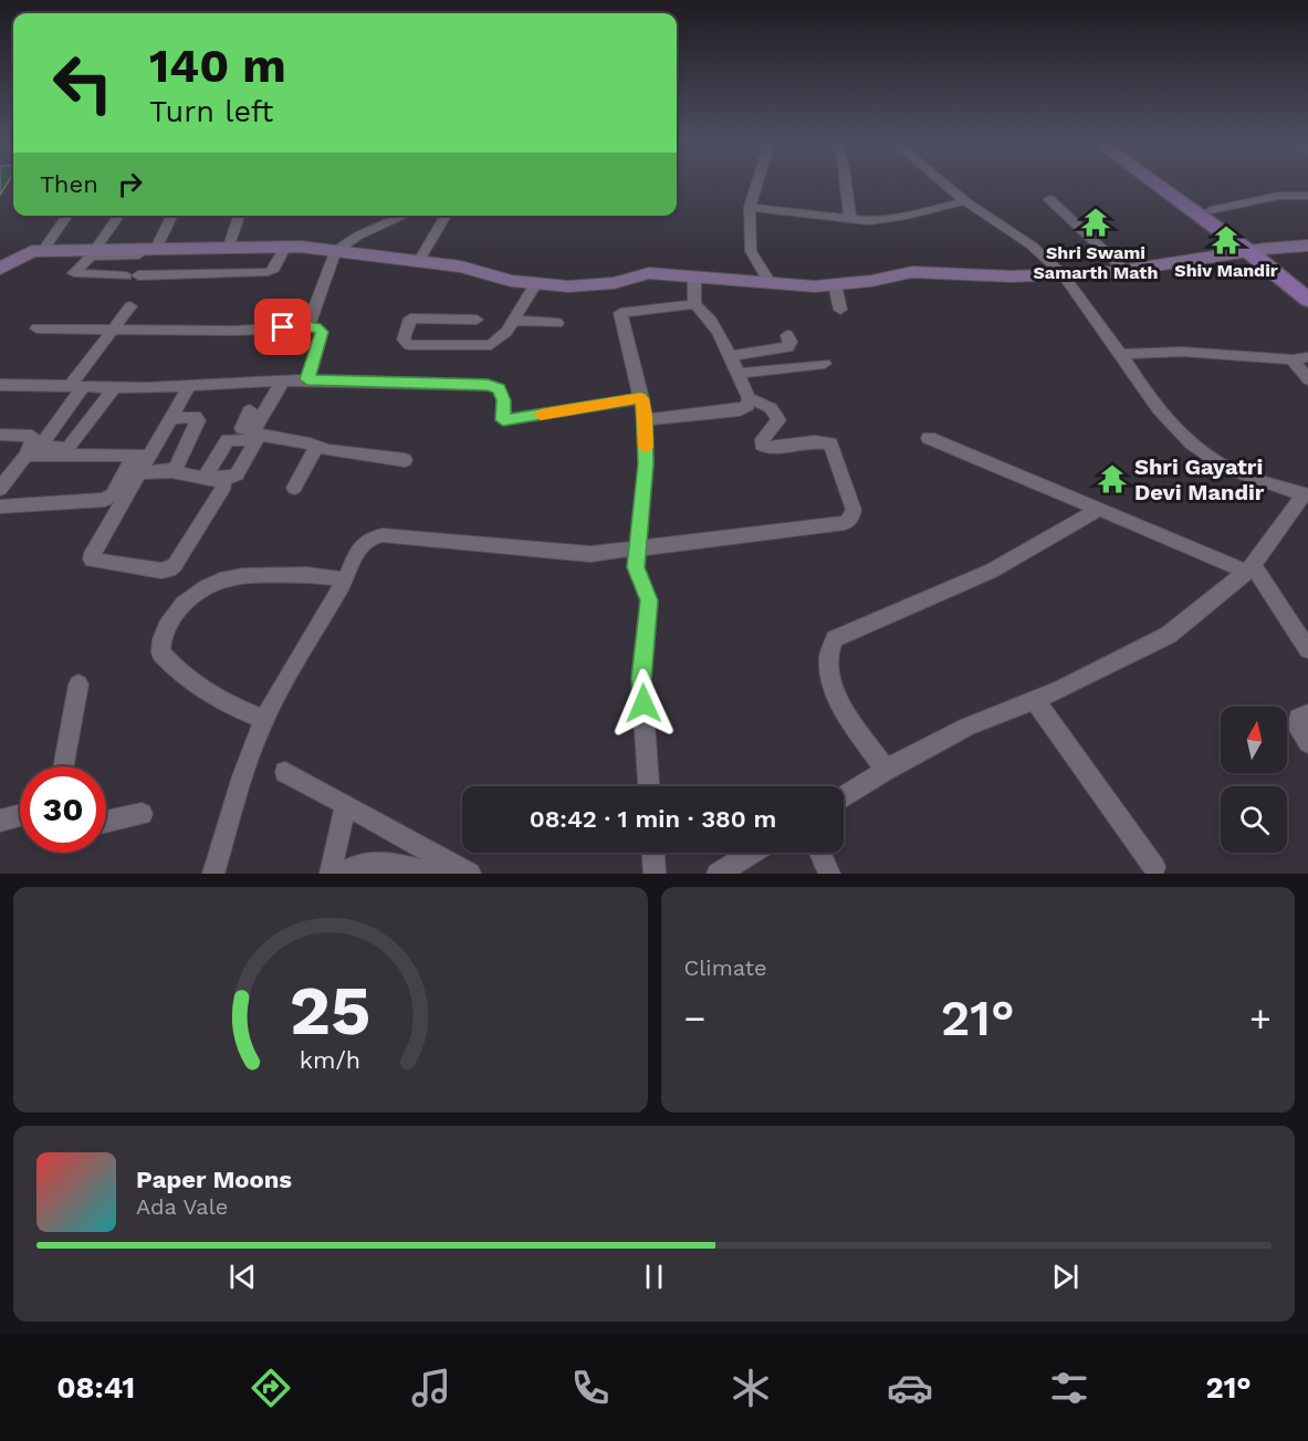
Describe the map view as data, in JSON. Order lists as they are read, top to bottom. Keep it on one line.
{"places":{"temple":["Shri Swami Samarth Math","Shiv Mandir","Shri Gayatri Devi Mandir"]},"north":"top","page":{"turn":["140 m","Turn left"],"then":"Then","limit":"30","trip":"08:42 · 1 min · 380 m","tile":"Climate","heat":["−","21°","+"],"song":["Paper Moons","Ada Vale"],"tabs":["08:41","21°"],"gauge":["25","km/h"]}}
